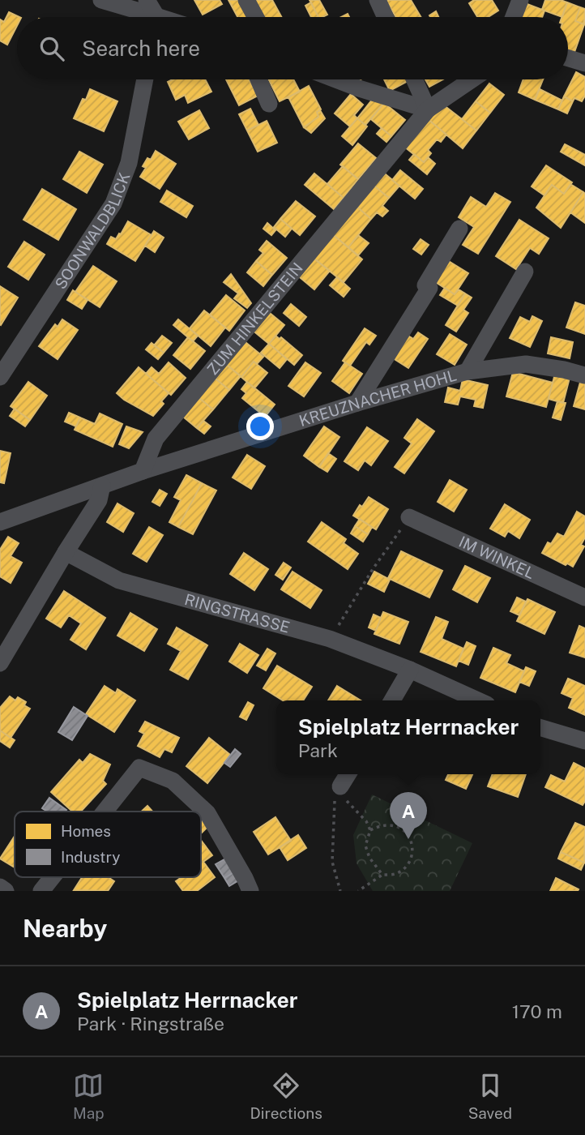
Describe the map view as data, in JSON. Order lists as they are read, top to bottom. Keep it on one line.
{"streets":{"street":["SOONWALDBLICK","ZUM HINKELSTEIN","KREUZNACHER HOHL","IM WINKEL","RINGSTRASSE"]},"crossings":[["ZUM HINKELSTEIN","KREUZNACHER HOHL"]],"legend":["Homes","Industry"],"page":{"search":"Search here","popup":["Spielplatz Herrnacker","Park"],"pins":"A","heading":"Nearby","list":[{"mark":"A","name":"Spielplatz Herrnacker","note":"Park · Ringstraße","value":"170 m"}],"nav":["Map","Directions","Saved"]}}
